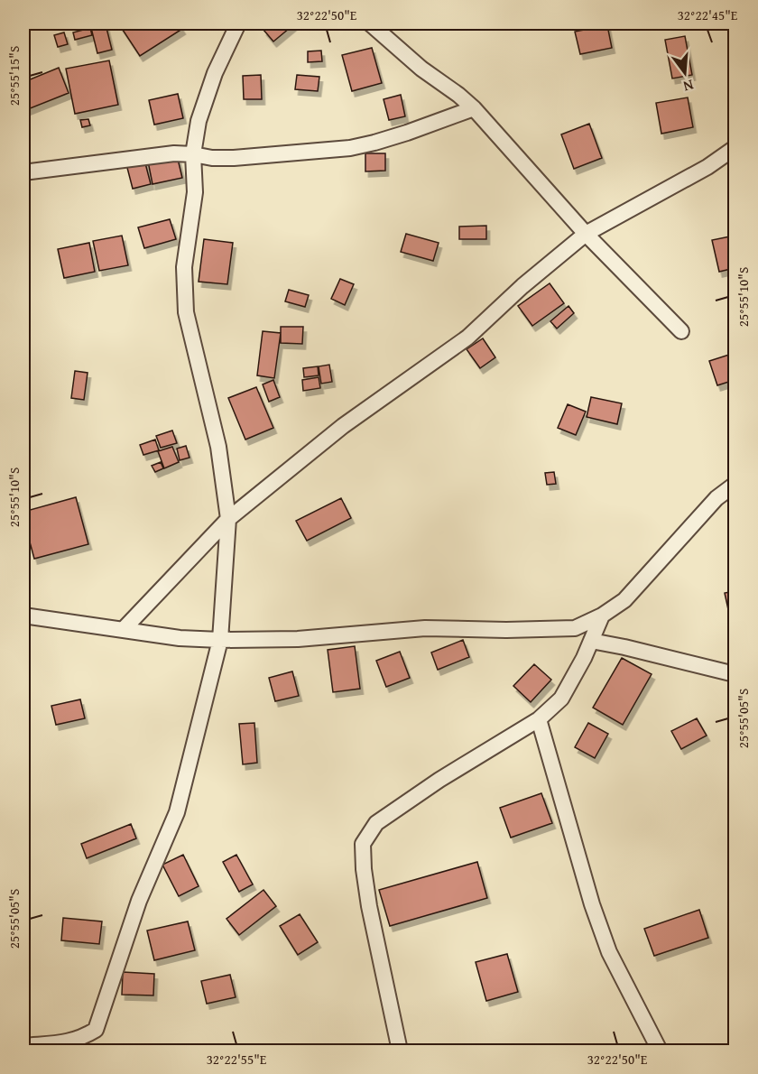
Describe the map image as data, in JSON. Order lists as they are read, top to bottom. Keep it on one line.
{"north":"bottom","coordinates":["32°22'50\"E","32°22'45\"E","25°55'15\"S","25°55'10\"S","25°55'05\"S","32°22'55\"E"]}
